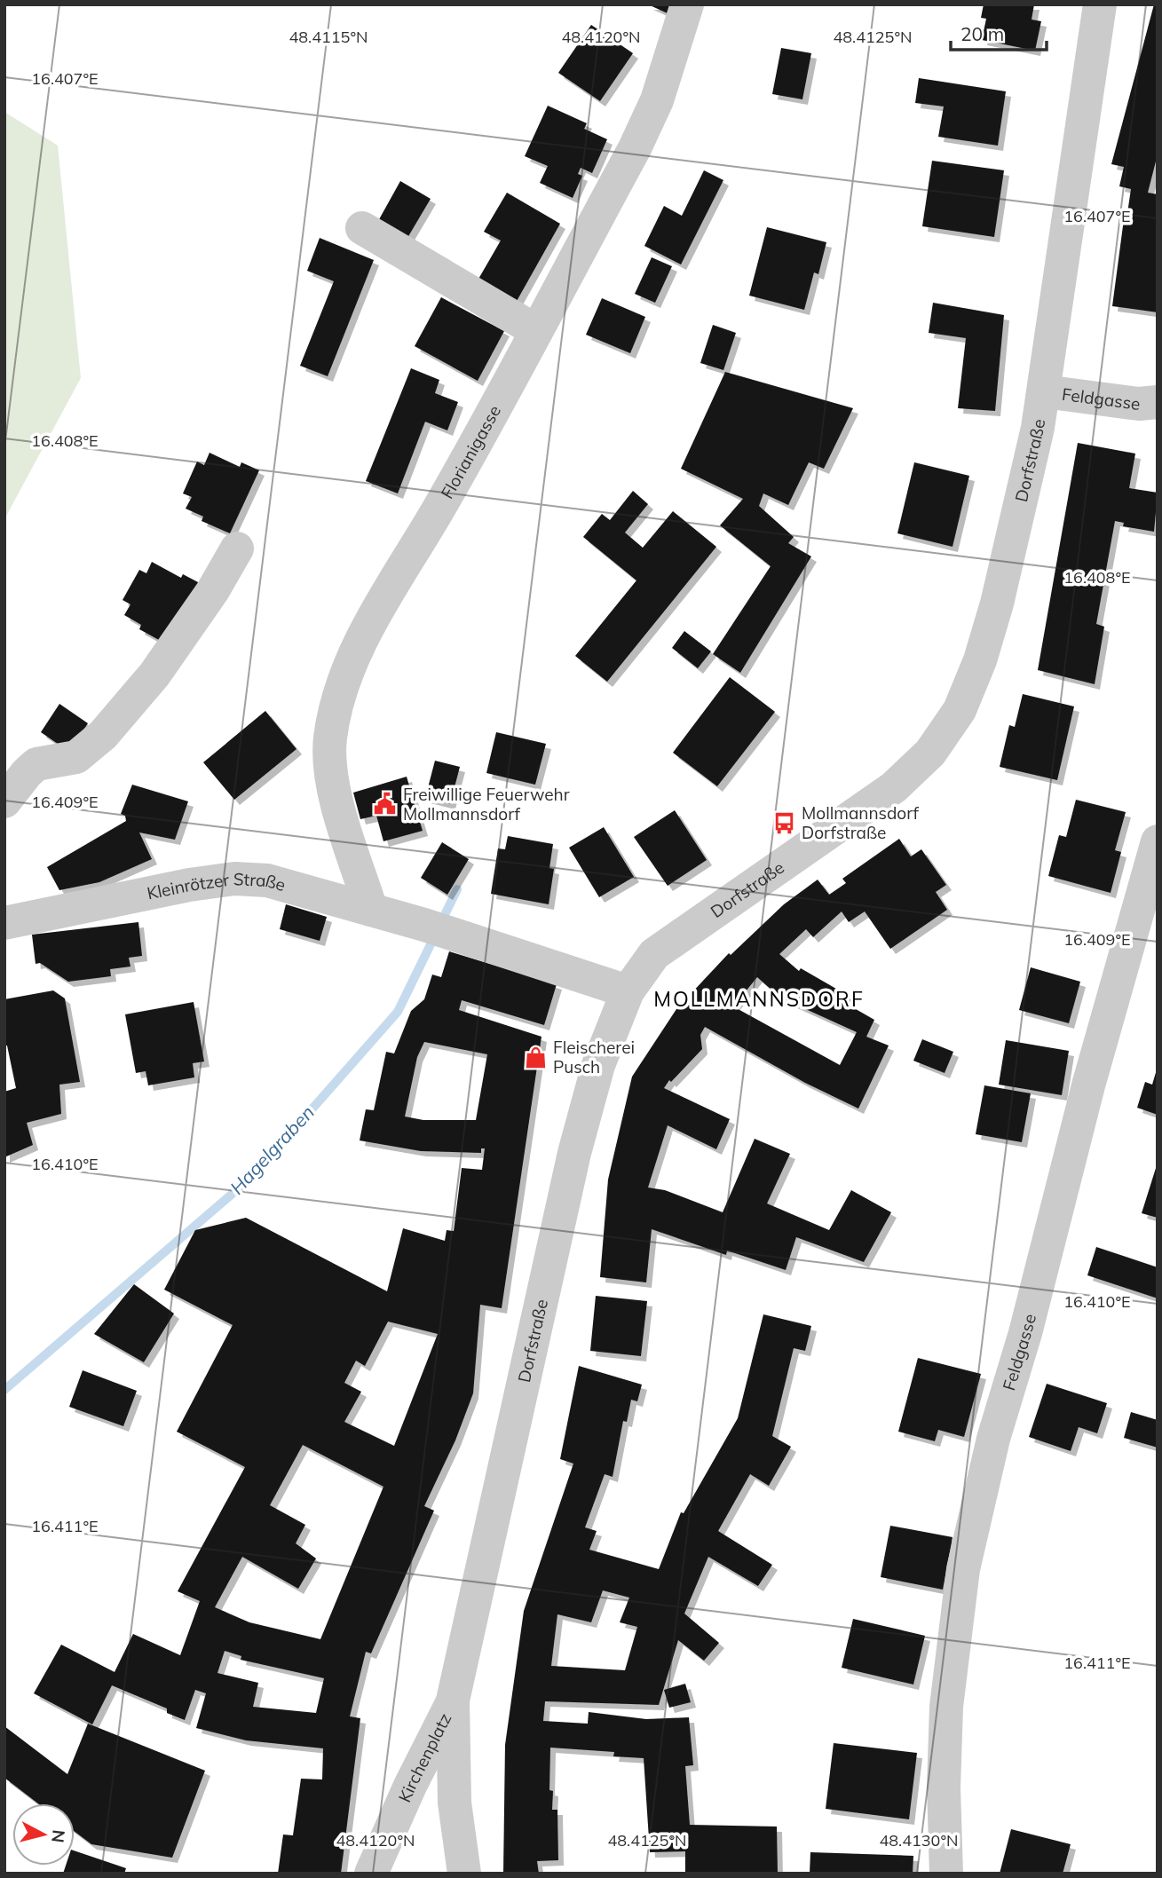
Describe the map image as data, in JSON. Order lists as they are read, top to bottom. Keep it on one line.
{"streets":{"street":["Feldgasse","Florianigasse","Dorfstraße","Kleinrötzer Straße","Kirchenplatz"]},"crossings":[["Feldgasse","Dorfstraße"],["Florianigasse","Kleinrötzer Straße"],["Dorfstraße","Kleinrötzer Straße"],["Dorfstraße","Kirchenplatz"]],"districts":["MOLLMANNSDORF"],"water":["Hagelgraben"],"places":{"public building":["Freiwillige Feuerwehr Mollmannsdorf"],"bus stop":["Mollmannsdorf Dorfstraße"],"shop":["Fleischerei Pusch"]},"scale_bar":"20 m","north":"right","coordinates":["48.4115°N","48.4120°N","48.4125°N","16.407°E","16.408°E","16.409°E","16.410°E","16.411°E","48.4130°N"]}
